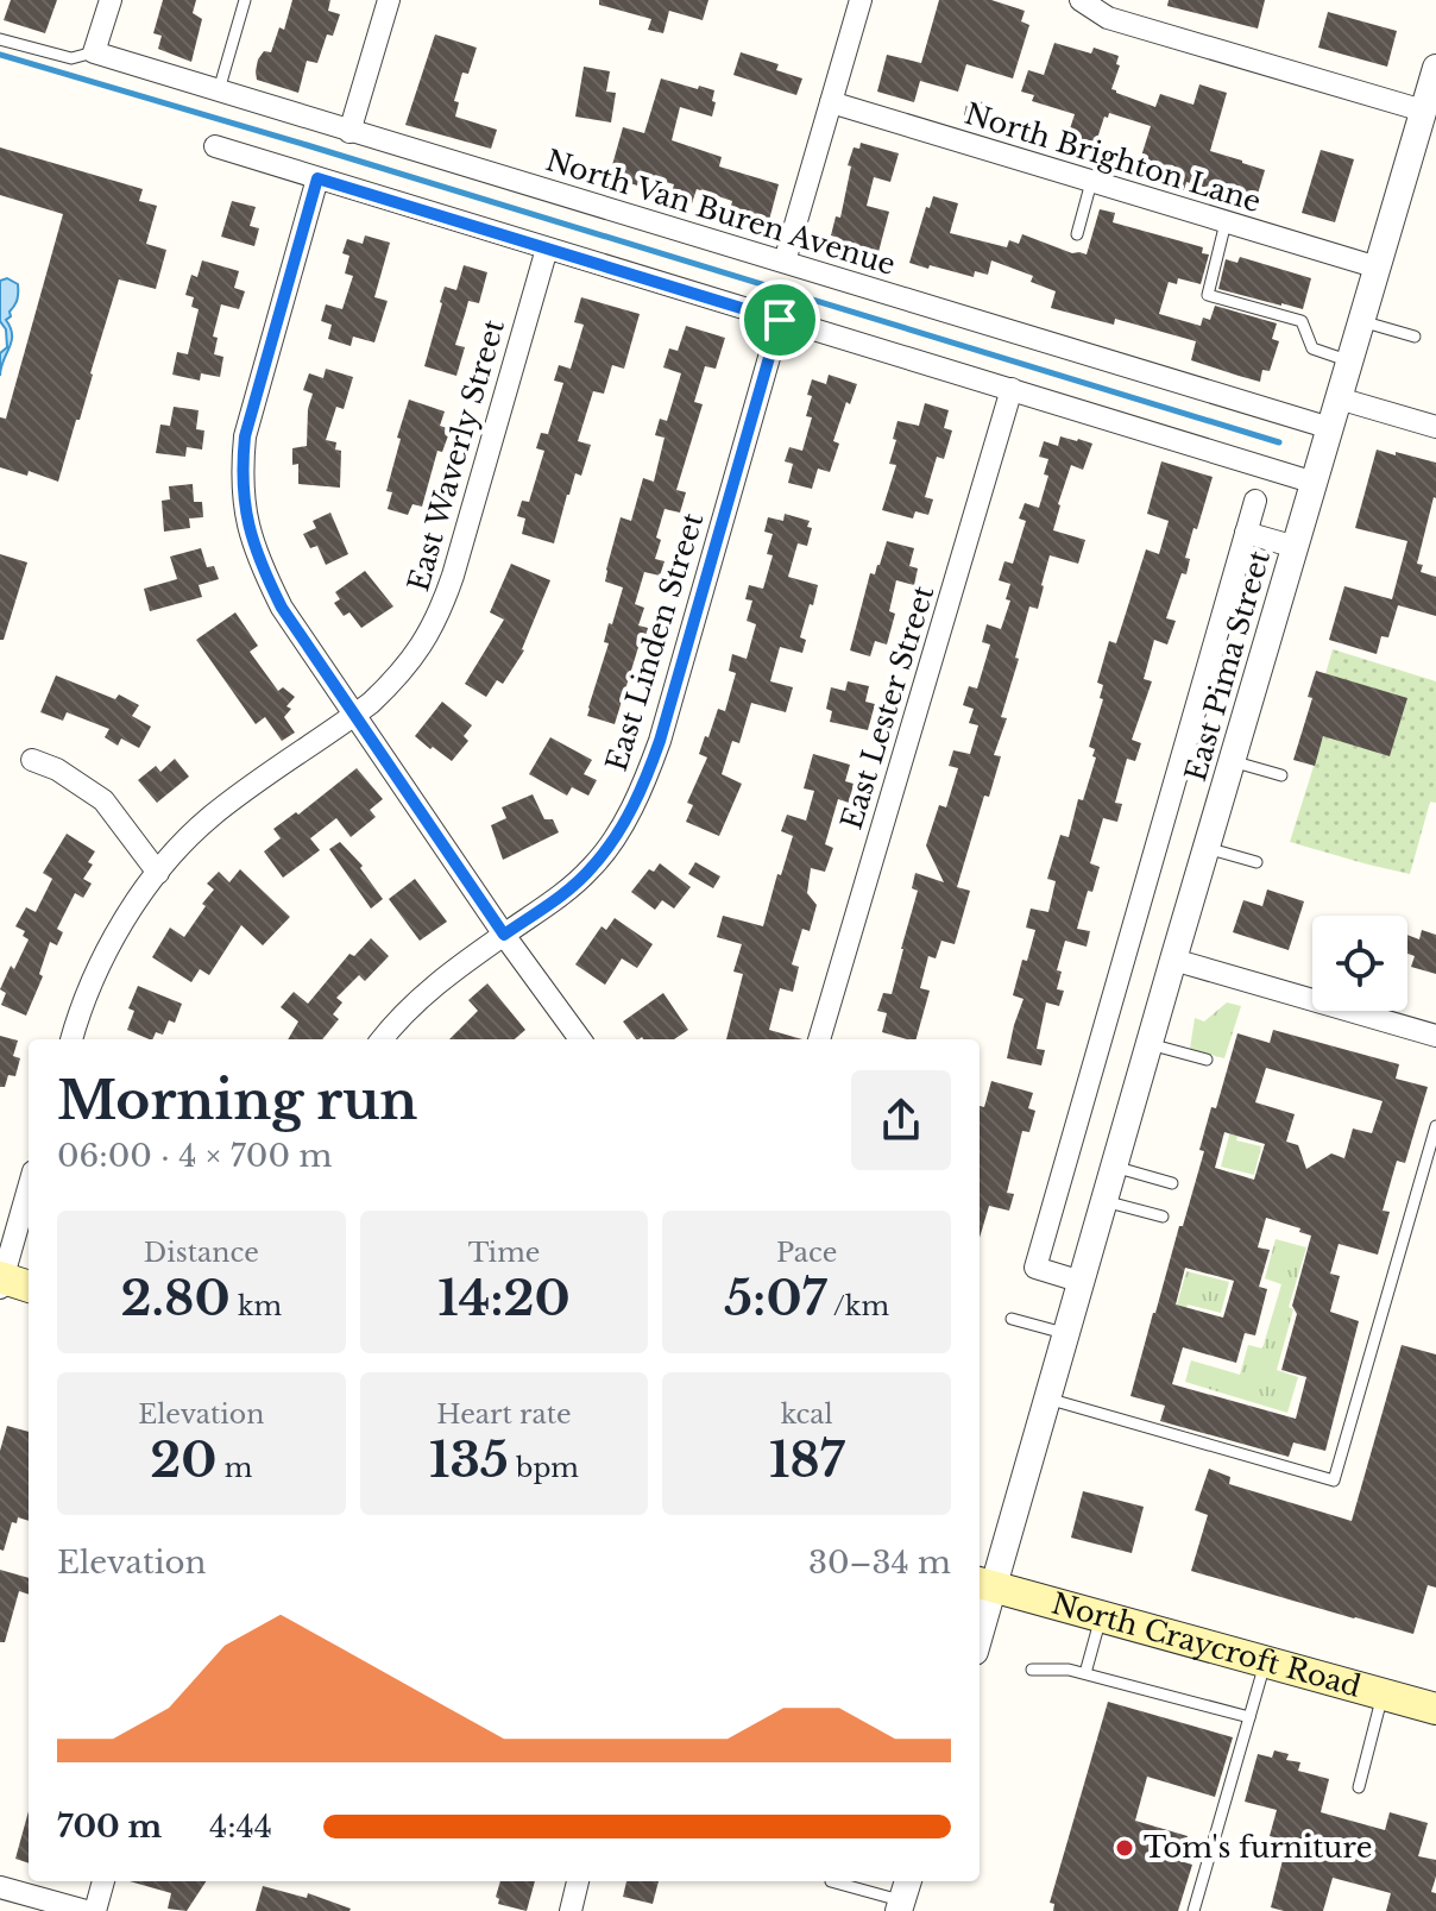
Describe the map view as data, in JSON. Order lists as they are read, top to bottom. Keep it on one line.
{"streets":{"main road":["North Craycroft Road"],"street":["North Brighton Lane","North Van Buren Avenue","East Waverly Street","East Linden Street","East Pima Street","East Lester Street"]},"crossings":[["North Brighton Lane","East Pima Street"],["North Van Buren Avenue","East Pima Street"],["East Pima Street","North Craycroft Road"]],"places":["Tom's furniture"],"page":{"heading":["Morning run","06:00 · 4 × 700 m"],"stats":[["Distance","2.80 km"],["Time","14:20"],["Pace","5:07 /km"],["Elevation","20 m"],["Heart rate","135 bpm"],["kcal","187"]],"chart":["Elevation","30–34 m"],"list":[{"name":"700 m","note":"4:44"}]}}
